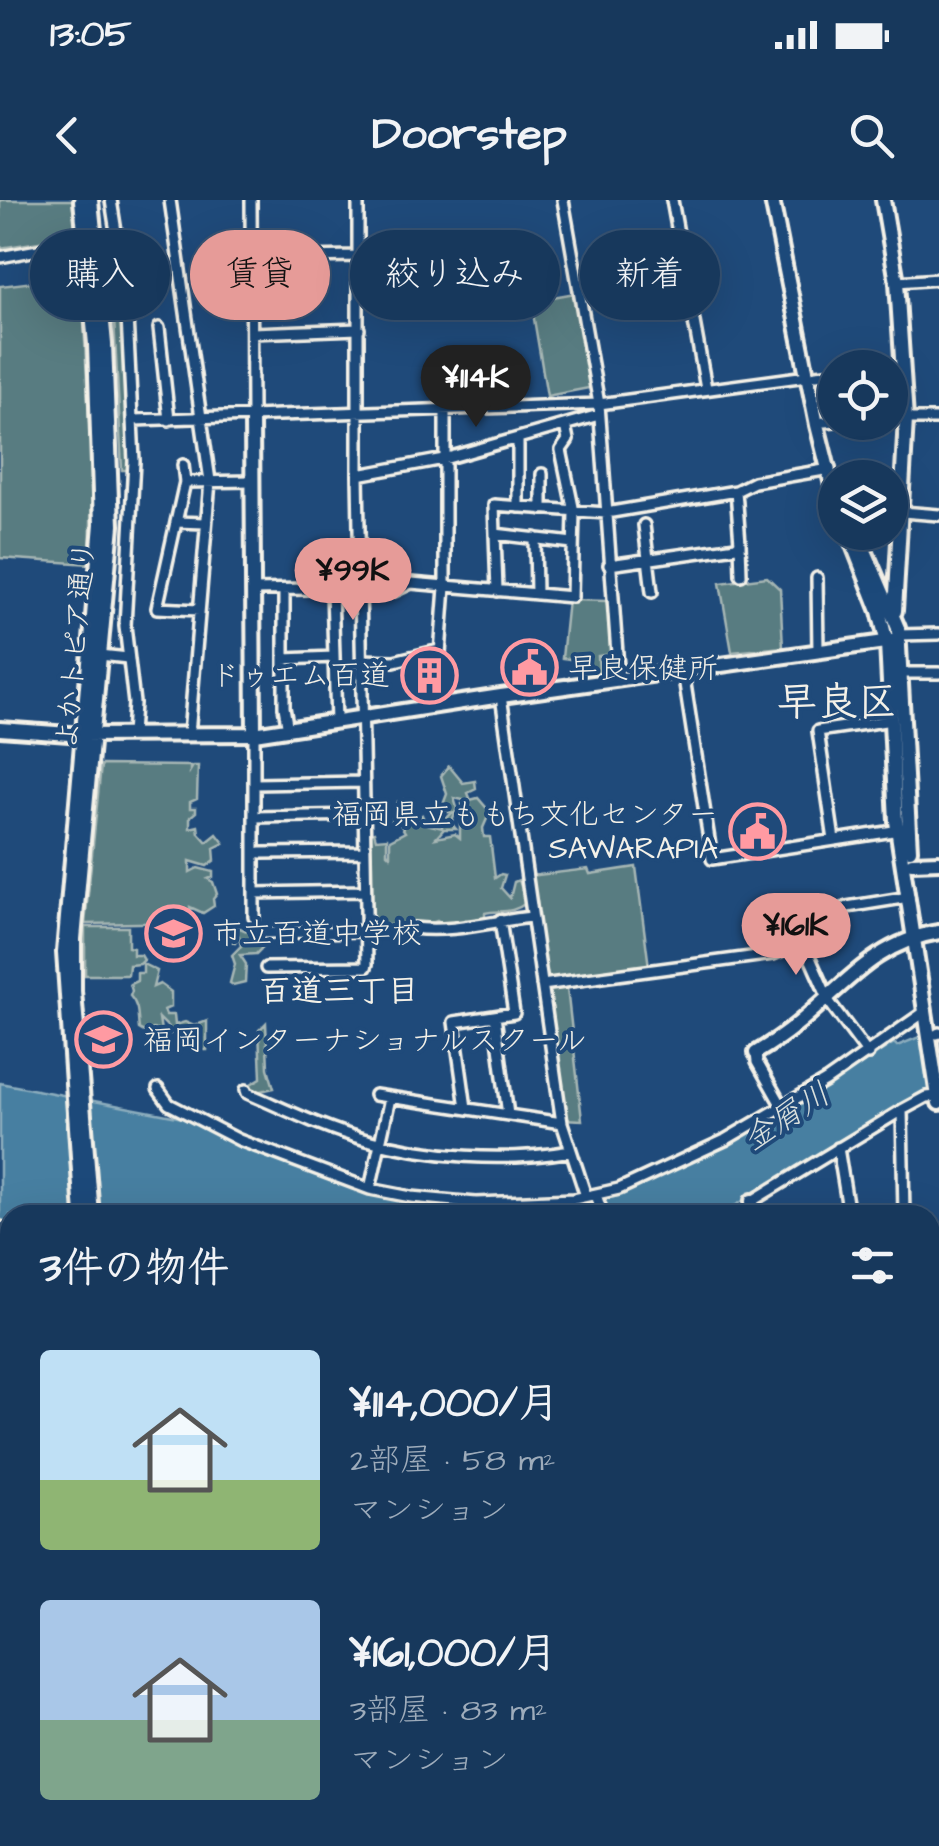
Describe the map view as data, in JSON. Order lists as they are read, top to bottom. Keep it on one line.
{"streets":{"street":["よかトピア通り"]},"districts":["早良区","百道三丁目"],"water":["金屑川"],"places":{"public building":["早良保健所","福岡県立ももち文化センター SAWARAPIA"],"building":["ドゥエム百道"],"school or university":["市立百道中学校","福岡インターナショナルスクール"]},"page":{"status":"13:05","header":"Doorstep","chip":["購入","賃貸","絞り込み","新着"],"price":["¥114K","¥99K","¥161K"],"heading":"3件の物件","list":[{"name":"¥114,000/月","note":"2部屋 · 58 m² · マンション"},{"name":"¥161,000/月","note":"3部屋 · 83 m² · マンション"}]}}
